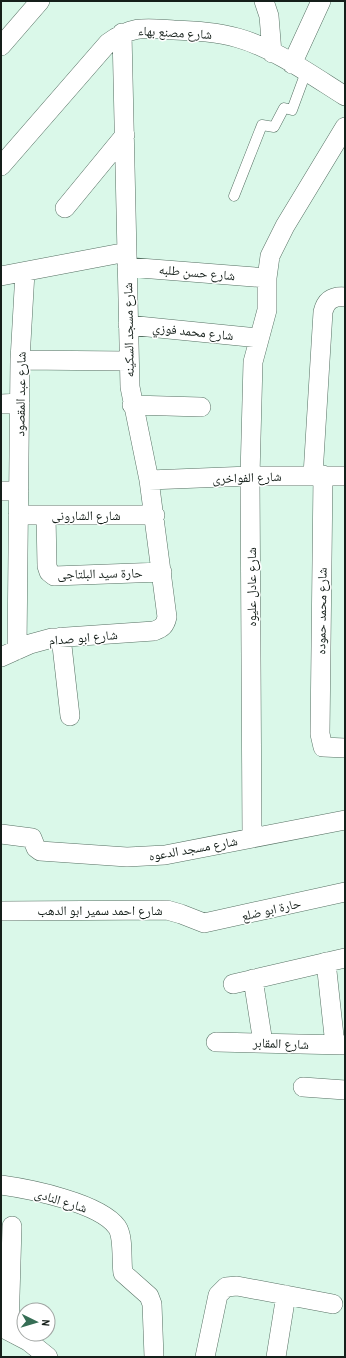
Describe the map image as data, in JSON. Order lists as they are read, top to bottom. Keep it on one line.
{"streets":{"street":["شارع مصنع بهاء","شارع حسن طلبه","شارع مسجد السكينه","شارع محمد فوزي","شارع عبد المقصود","شارع الفواخرى","شارع الشارونى","حارة سيد البلتاجى","شارع عادل عليوه","شارع محمد حموده","شارع ابو صدام","شارع مسجد الدعوه","حارة ابو ضلع","شارع احمد سمير ابو الدهب","شارع المقابر","شارع النادى"]},"crossings":[["شارع مصنع بهاء","شارع مسجد السكينه"],["شارع حسن طلبه","شارع مسجد السكينه"],["شارع حسن طلبه","شارع عبد المقصود"],["شارع حسن طلبه","شارع عادل عليوه"],["شارع مسجد السكينه","شارع محمد فوزي"],["شارع مسجد السكينه","شارع الفواخرى"],["شارع مسجد السكينه","شارع الشارونى"],["شارع مسجد السكينه","حارة سيد البلتاجى"],["شارع مسجد السكينه","شارع ابو صدام"],["شارع محمد فوزي","شارع عادل عليوه"],["شارع عبد المقصود","شارع الشارونى"],["شارع عبد المقصود","شارع ابو صدام"],["شارع الفواخرى","شارع عادل عليوه"],["شارع الفواخرى","شارع محمد حموده"],["شارع الشارونى","حارة سيد البلتاجى"],["شارع عادل عليوه","شارع مسجد الدعوه"],["حارة ابو ضلع","شارع احمد سمير ابو الدهب"]],"north":"right"}
